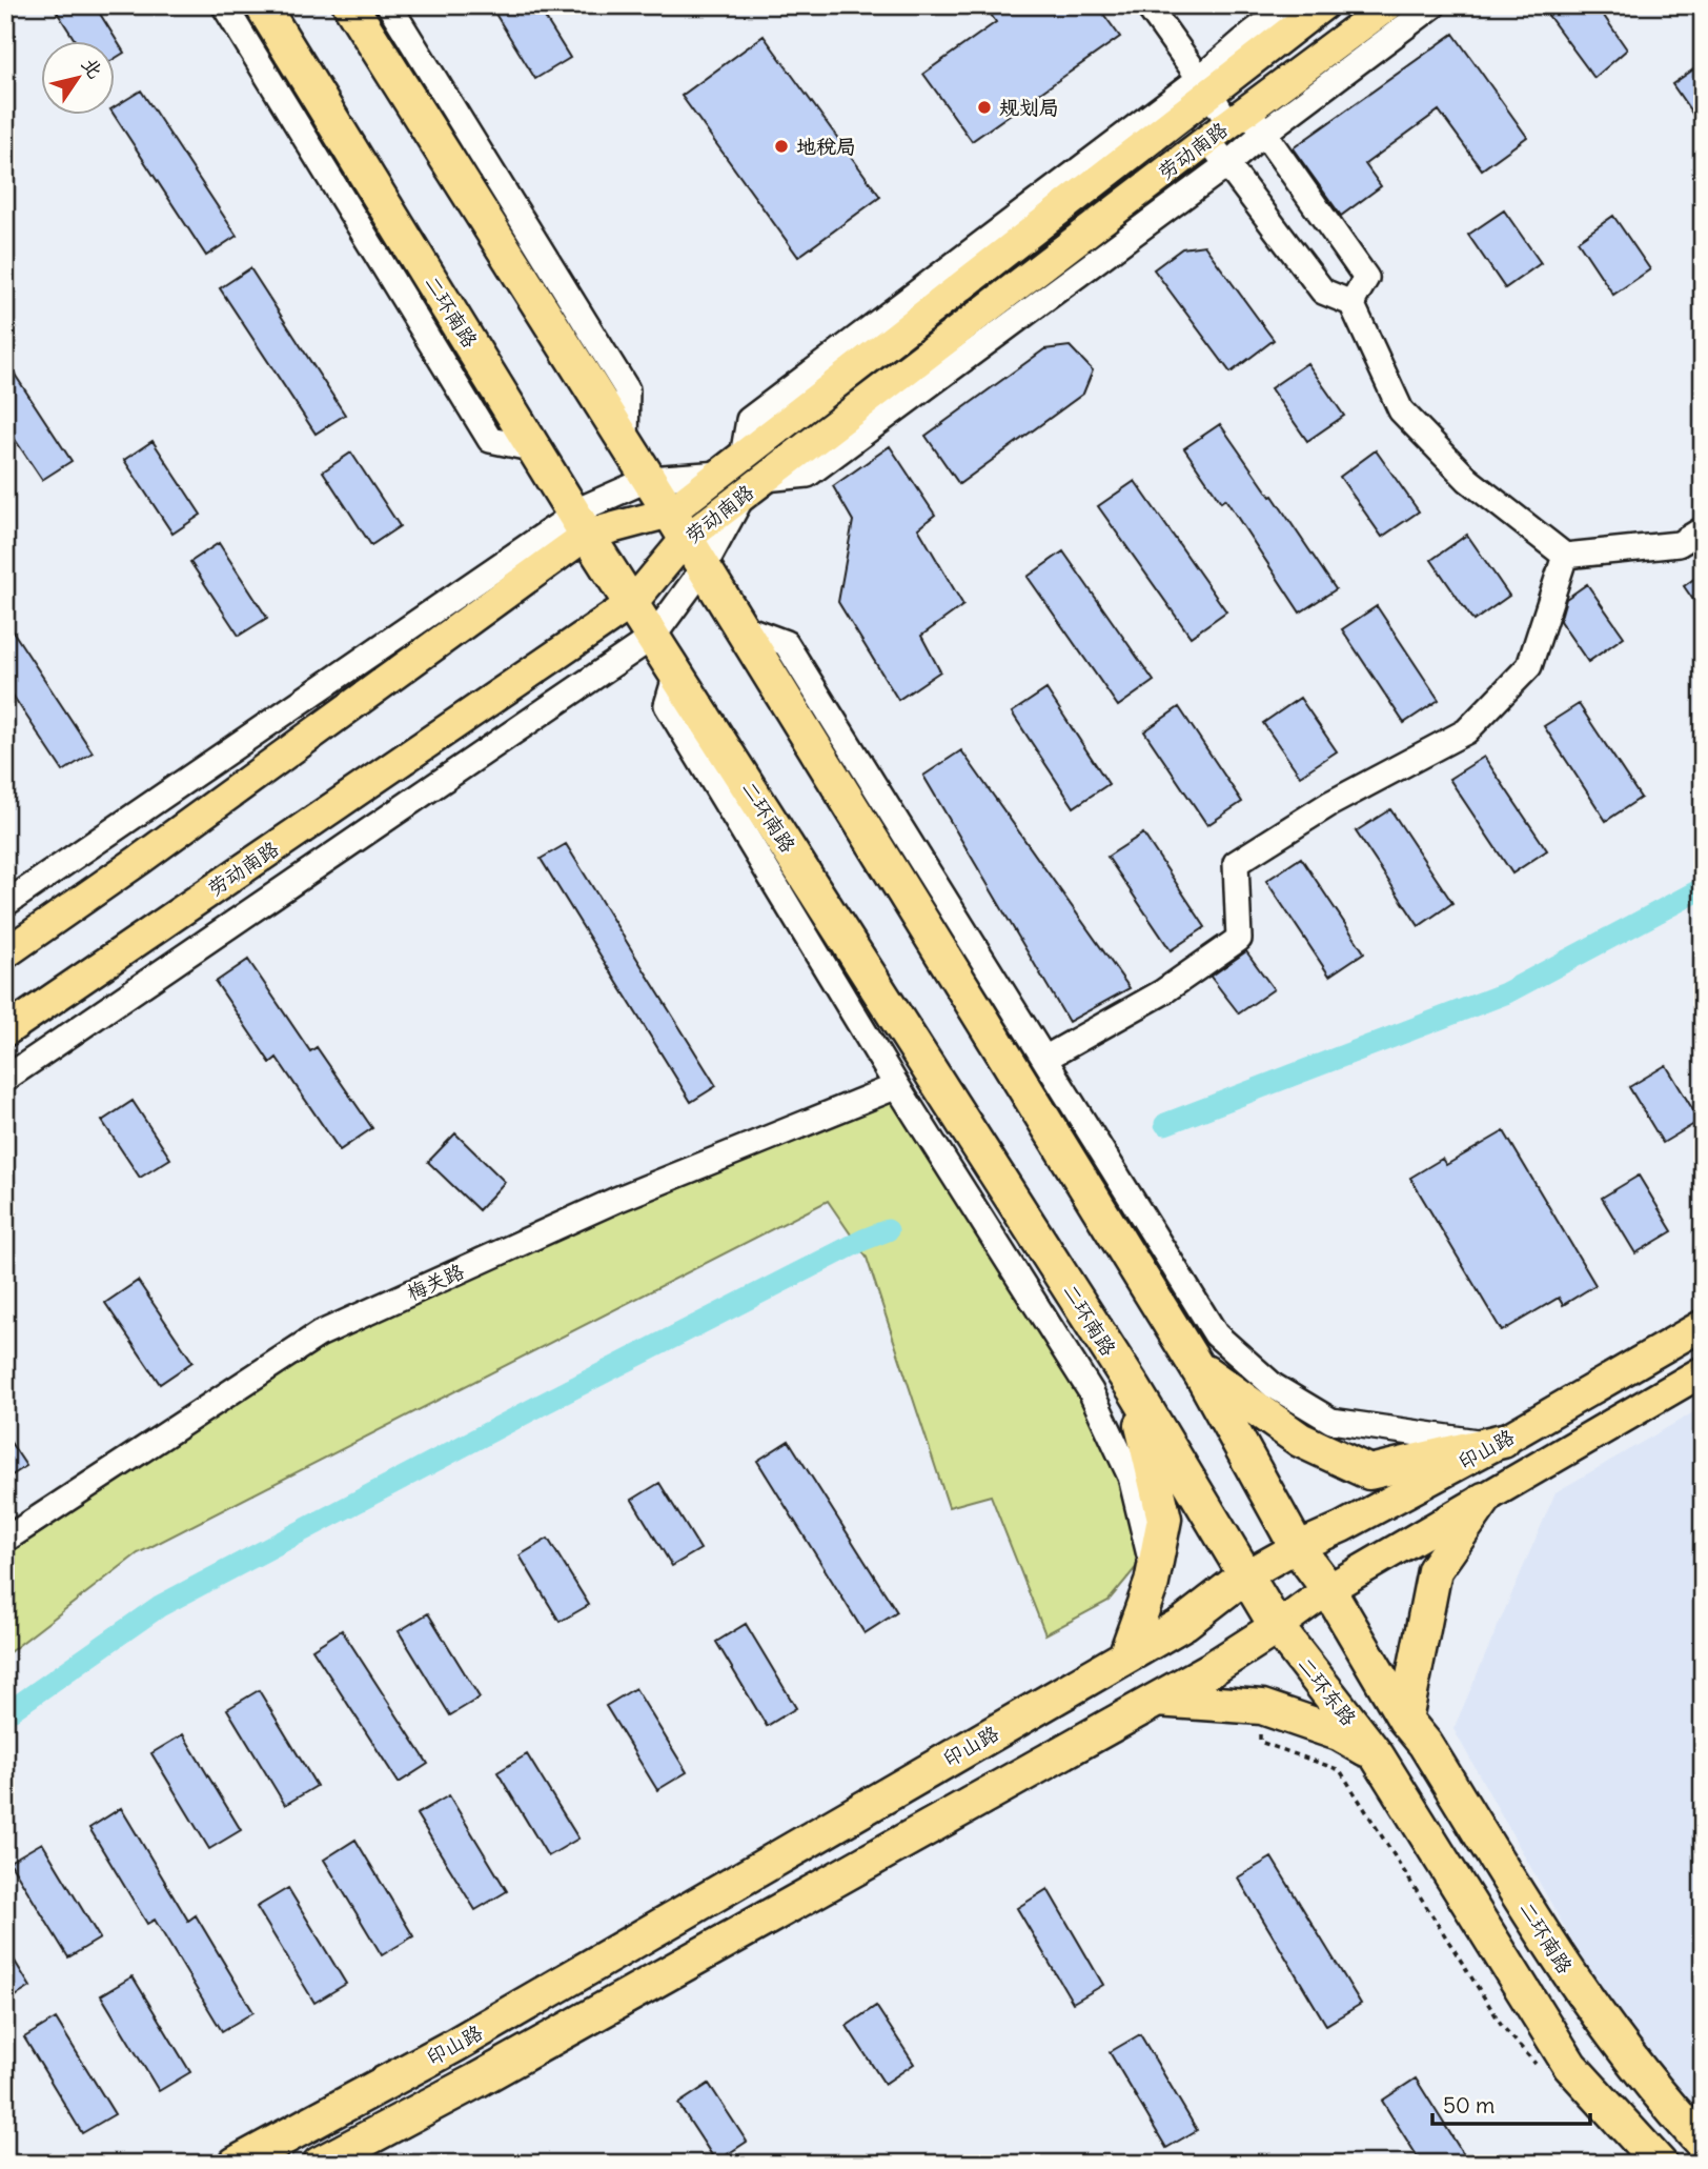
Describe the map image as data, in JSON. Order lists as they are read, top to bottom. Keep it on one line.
{"streets":{"highway":["二环南路","印山路","二环东路"],"main road":["劳动南路"],"street":["梅关路"]},"crossings":[["劳动南路","二环南路"],["二环南路","印山路"],["二环南路","二环东路"],["印山路","二环东路"]],"places":["规划局","地税局"],"scale_bar":"50 m","north":"top right"}
